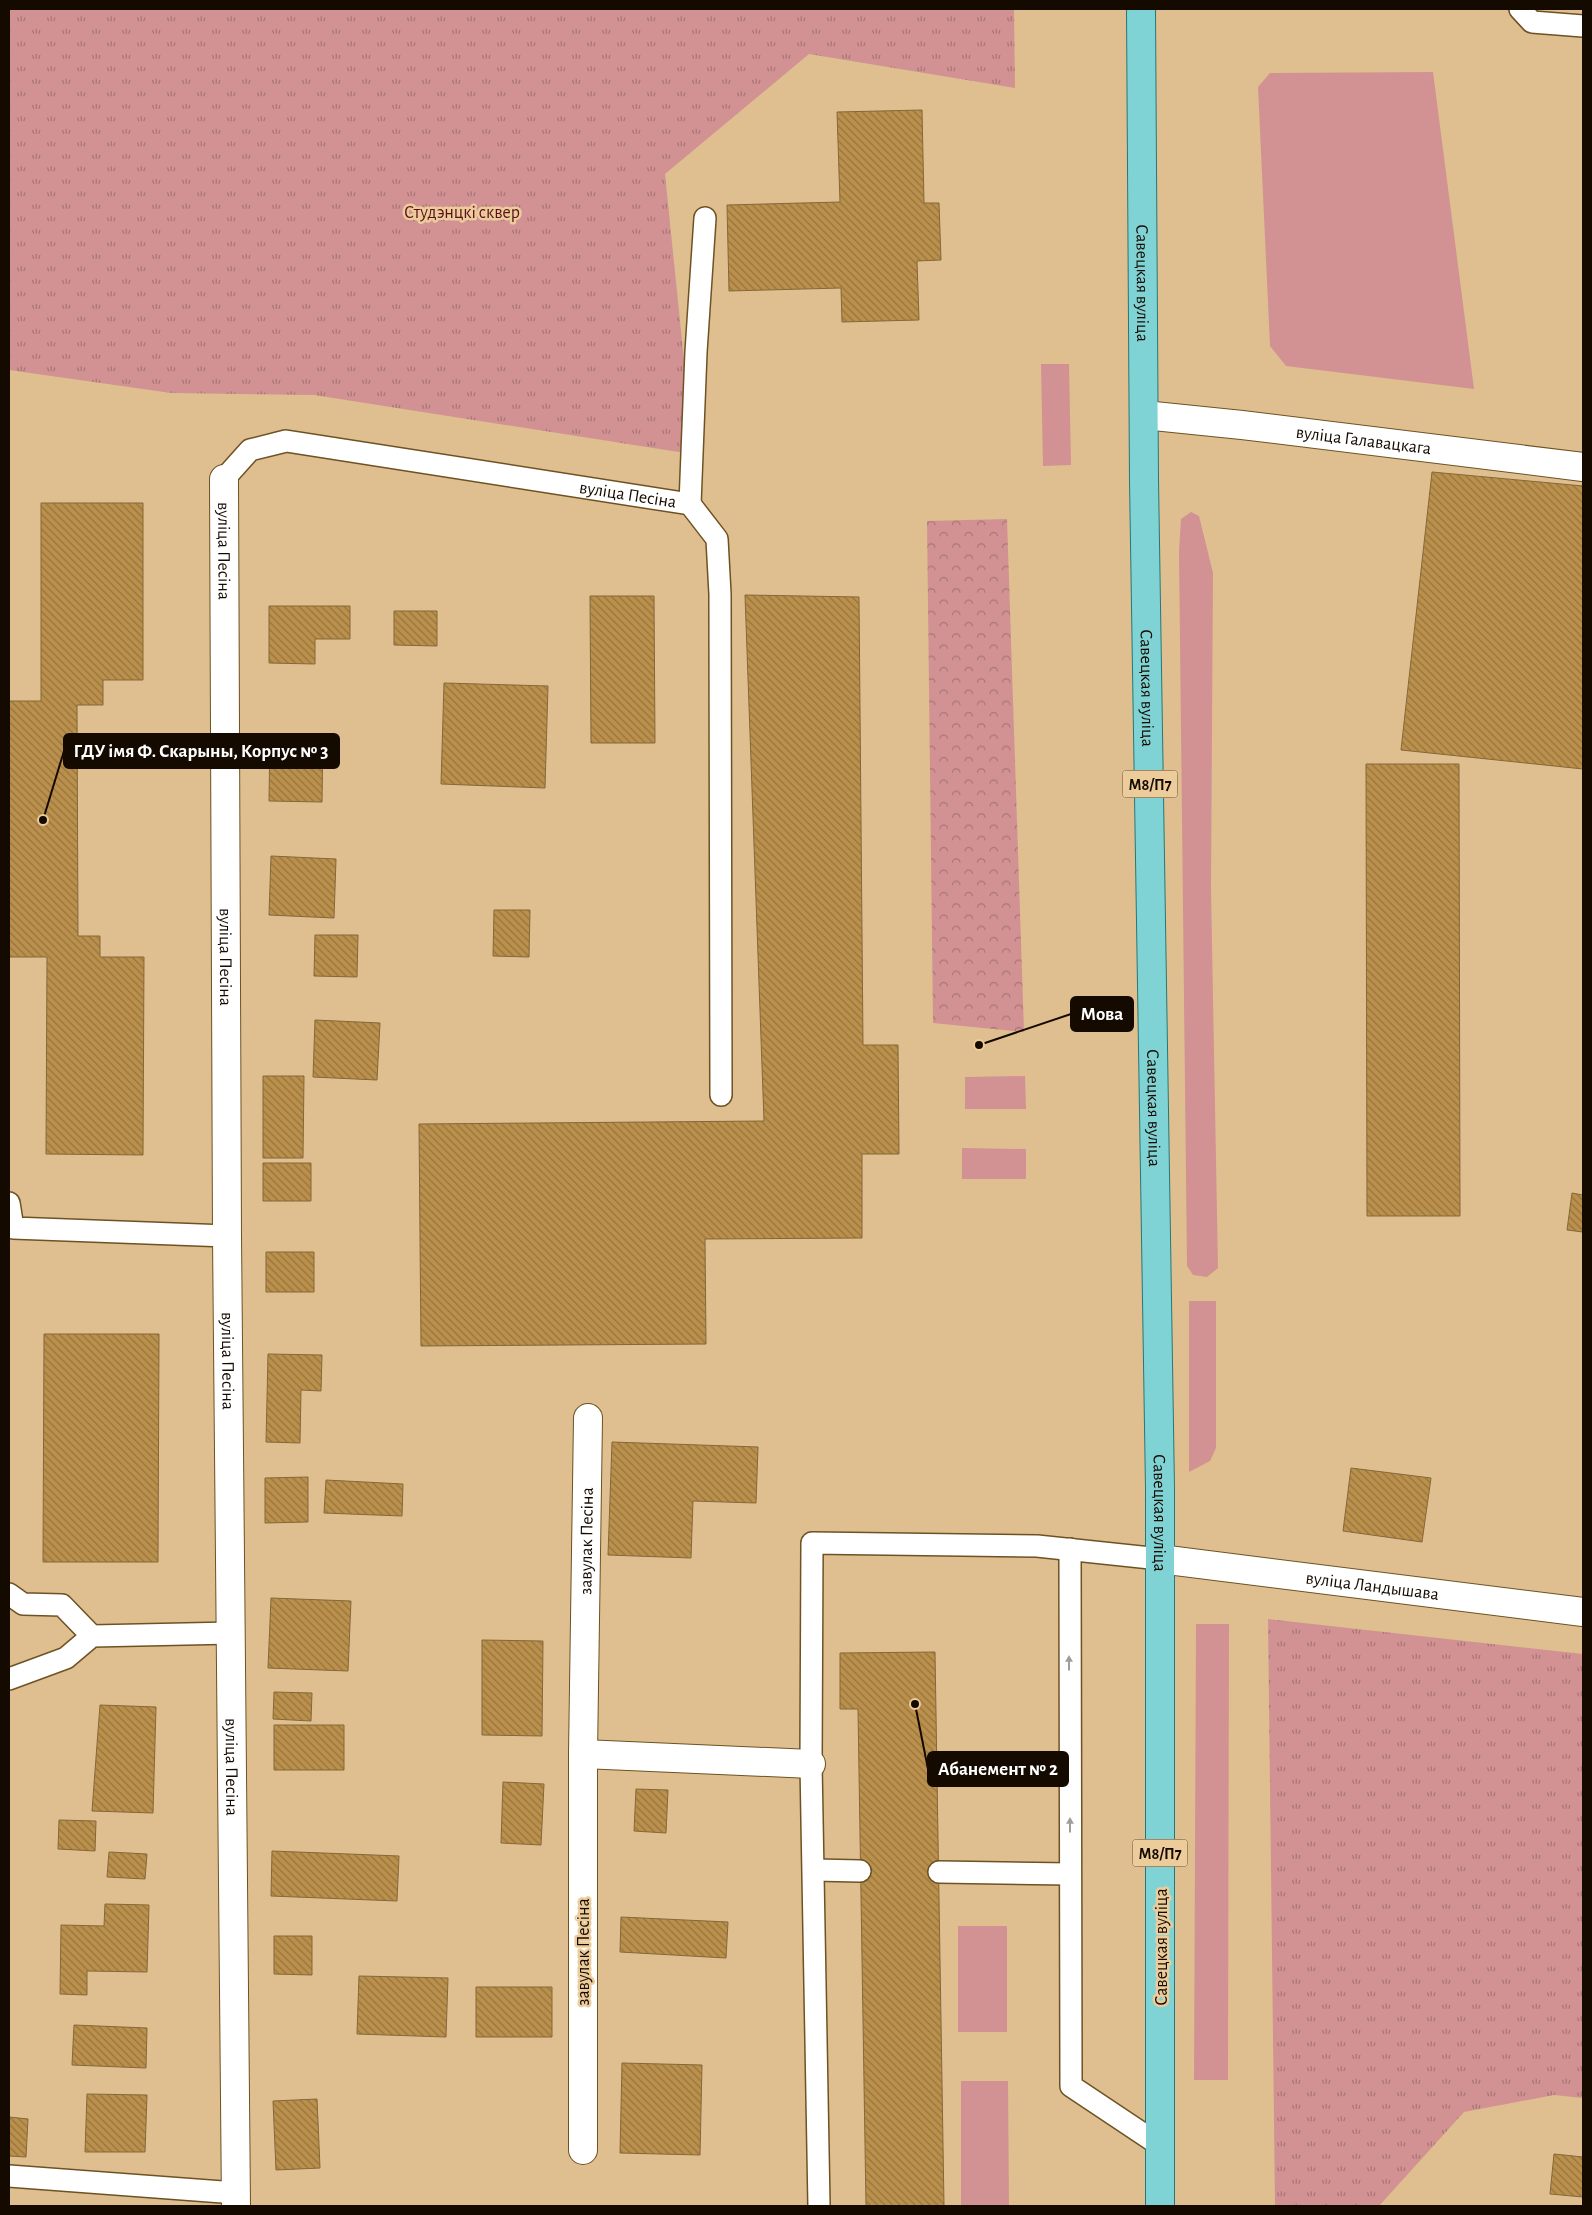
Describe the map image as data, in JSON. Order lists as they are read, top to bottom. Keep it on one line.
{"streets":{"main road":["Савецкая вуліца","М8/П7"],"street":["вуліца Галавацкага","вуліца Песіна","завулак Песіна","вуліца Ландышава"]},"crossings":[["Савецкая вуліца","вуліца Галавацкага"],["Савецкая вуліца","вуліца Ландышава"]],"parks":["Студэнцкі сквер"],"places":["ГДУ імя Ф. Скарыны, Корпус № 3","Мова","Абанемент № 2"]}
